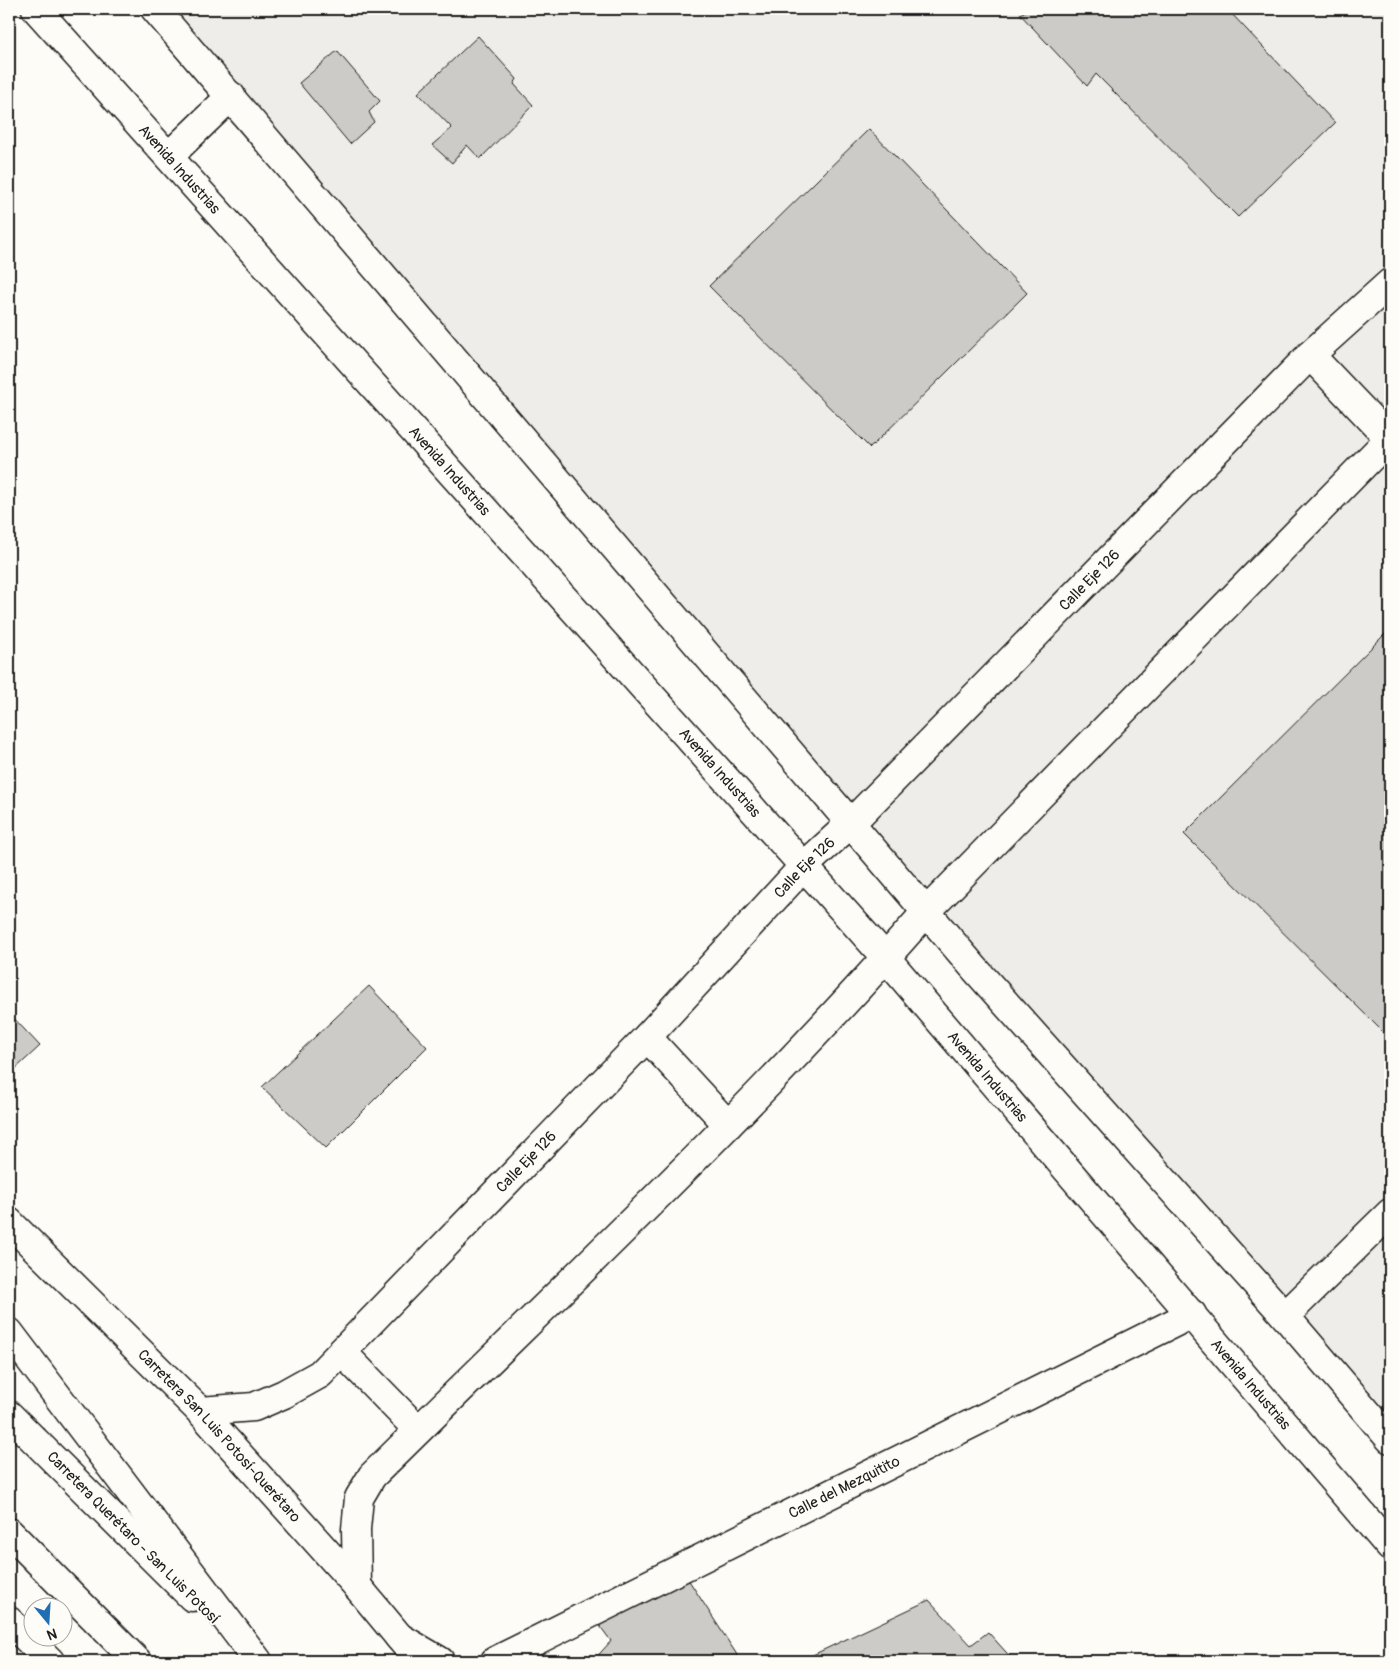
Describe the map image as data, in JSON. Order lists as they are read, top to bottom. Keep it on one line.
{"streets":{"main road":["Avenida Industrias","Calle Eje 126","Carretera San Luis Potosí-Querétaro","Calle del Mezquitito","Carretera Querétaro - San Luis Potosí"]},"crossings":[["Avenida Industrias","Calle Eje 126"],["Avenida Industrias","Calle del Mezquitito"],["Calle Eje 126","Carretera San Luis Potosí-Querétaro"]],"north":"bottom"}
